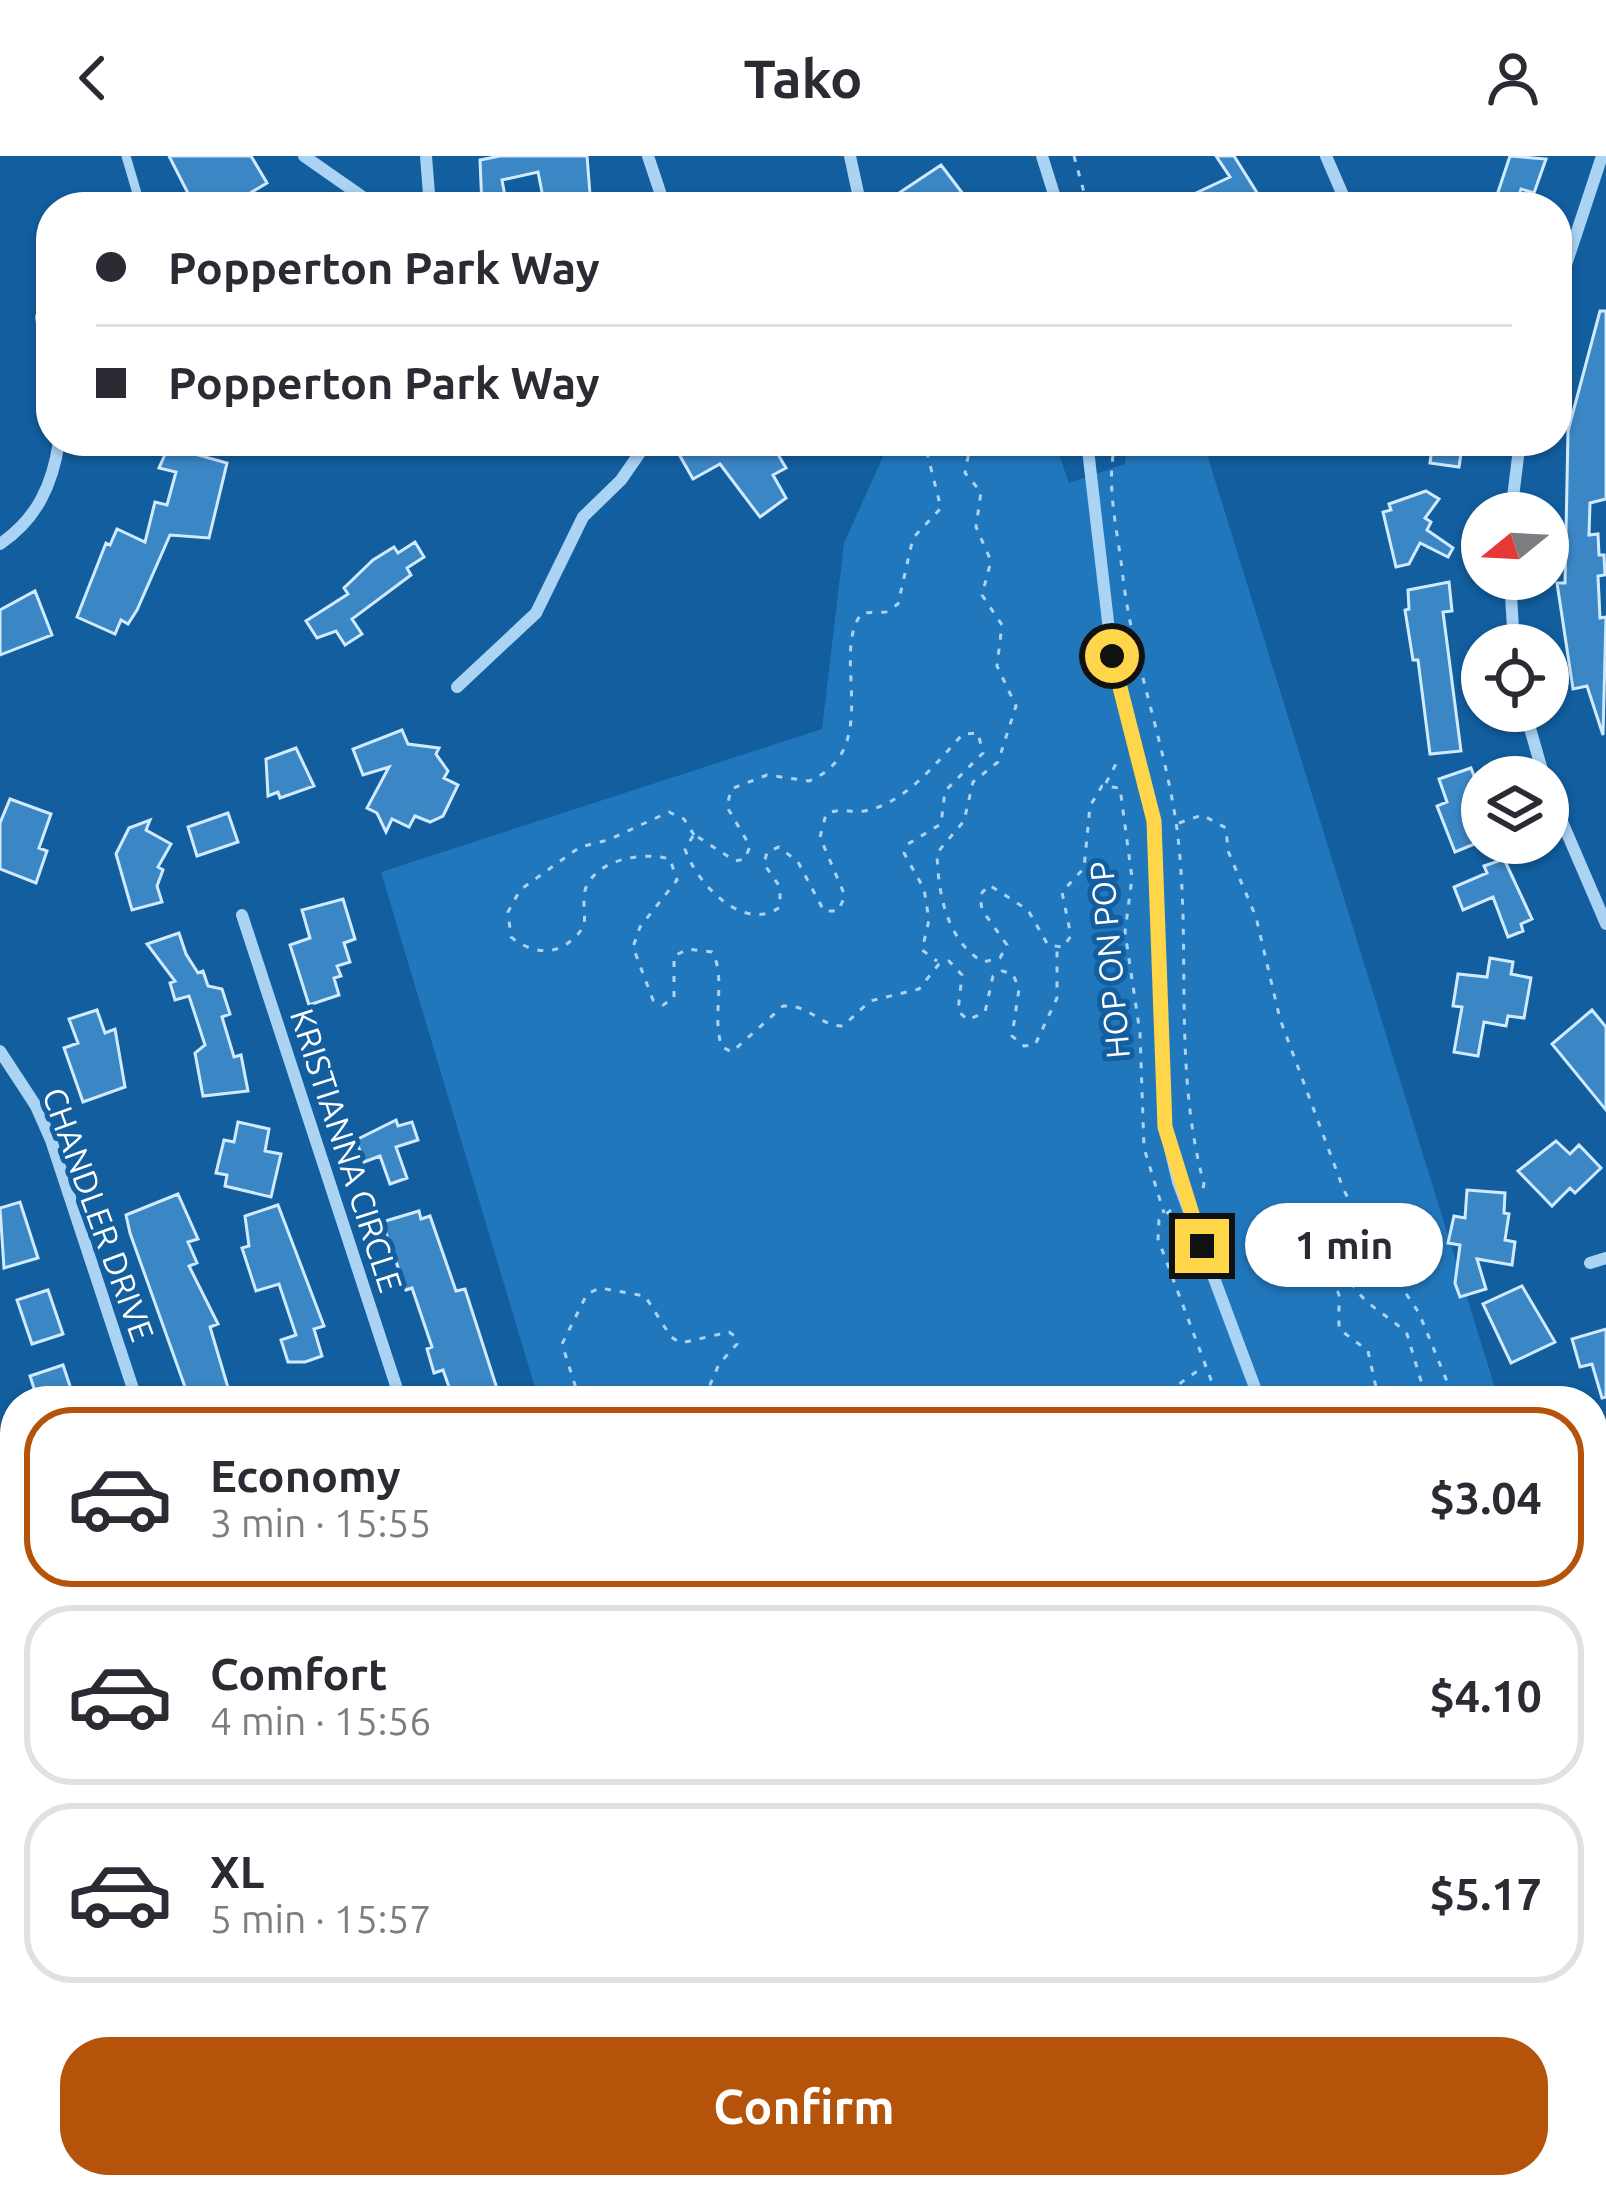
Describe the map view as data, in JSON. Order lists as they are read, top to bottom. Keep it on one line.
{"streets":{"street":["KRISTIANNA CIRCLE","CHANDLER DRIVE"],"path":["HOP ON POP"]},"north":"left","page":{"header":"Tako","banner":["Popperton Park Way","Popperton Park Way"],"bubble":"1 min","list":[{"name":"Economy","note":"3 min · 15:55","value":"$3.04"},{"name":"Comfort","note":"4 min · 15:56","value":"$4.10"},{"name":"XL","note":"5 min · 15:57","value":"$5.17"}],"buttons":"Confirm"}}
